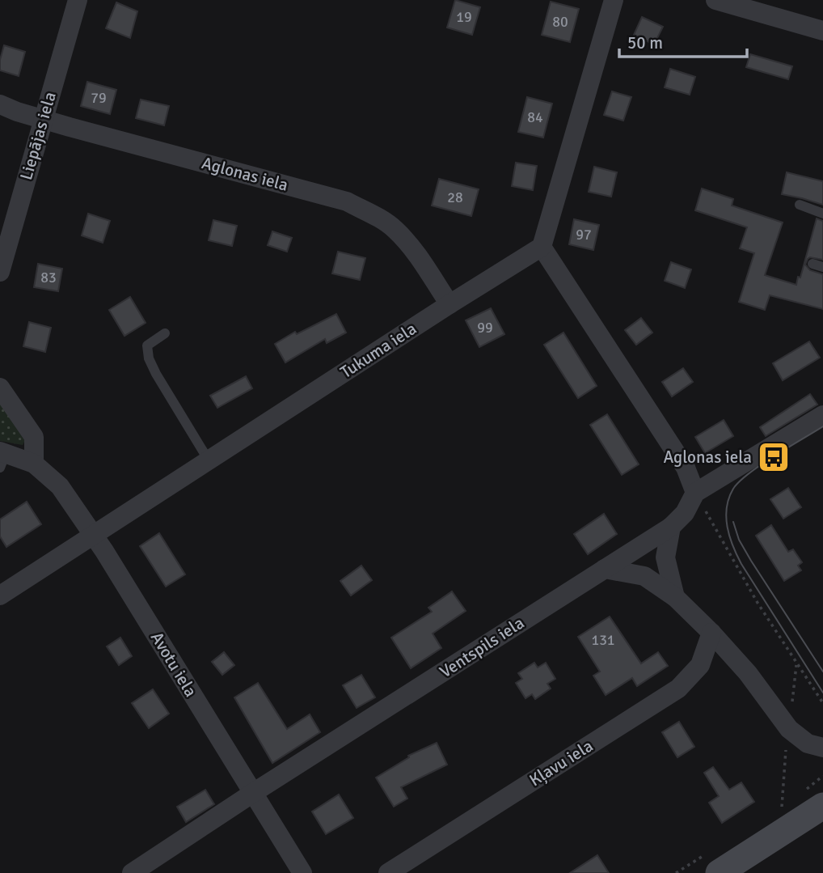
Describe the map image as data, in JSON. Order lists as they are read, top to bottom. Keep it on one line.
{"streets":{"street":["Liepājas iela","Aglonas iela","Tukuma iela","Ventspils iela","Avotu iela","Kļavu iela"]},"crossings":[["Liepājas iela","Aglonas iela"],["Aglonas iela","Tukuma iela"],["Tukuma iela","Avotu iela"],["Ventspils iela","Avotu iela"]],"places":{"bus stop":["Aglonas iela"]},"house_numbers":["19","80","79","84","28","97","83","99","131"],"scale_bar":"50 m"}
